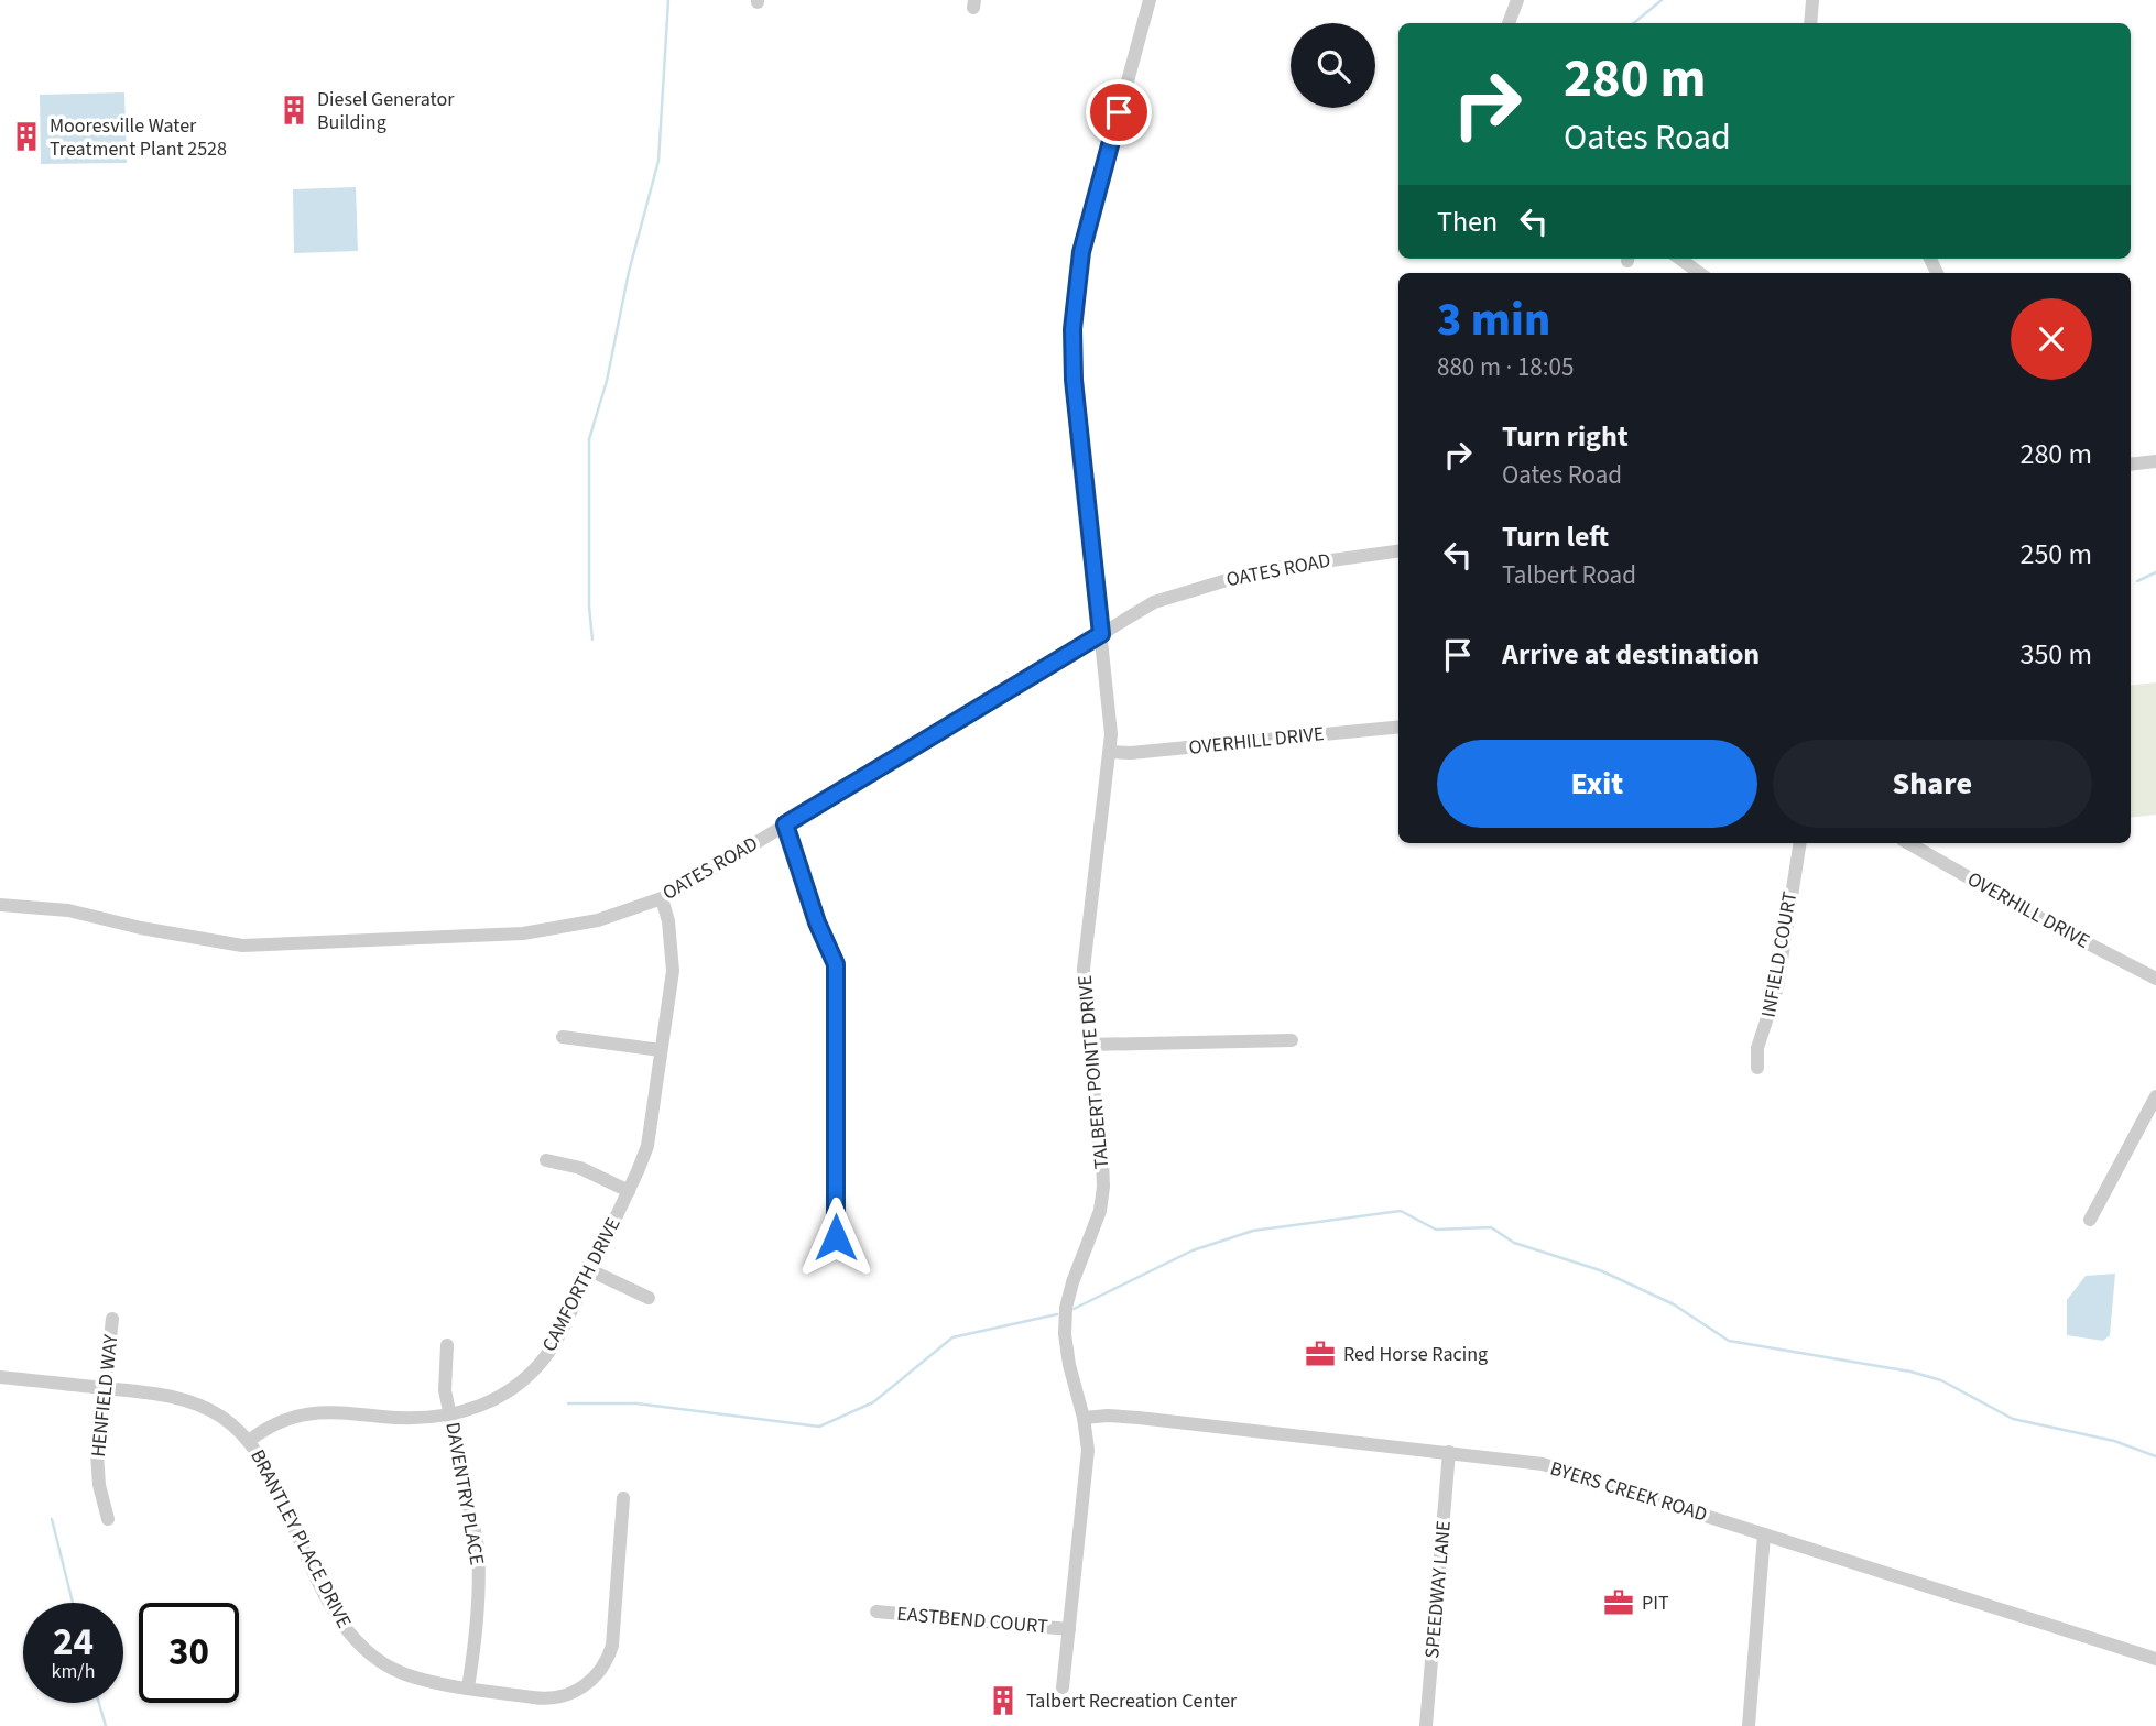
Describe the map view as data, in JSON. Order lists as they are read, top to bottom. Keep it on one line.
{"streets":{"street":["OATES ROAD","OVERHILL DRIVE","INFIELD COURT","TALBERT POINTE DRIVE","CAMFORTH DRIVE","HENFIELD WAY","BYERS CREEK ROAD","DAVENTRY PLACE","BRANTLEY PLACE DRIVE","SPEEDWAY LANE","EASTBEND COURT"]},"crossings":[["OATES ROAD","TALBERT POINTE DRIVE"],["OATES ROAD","CAMFORTH DRIVE"],["OVERHILL DRIVE","TALBERT POINTE DRIVE"],["TALBERT POINTE DRIVE","BYERS CREEK ROAD"],["TALBERT POINTE DRIVE","EASTBEND COURT"],["CAMFORTH DRIVE","DAVENTRY PLACE"],["CAMFORTH DRIVE","BRANTLEY PLACE DRIVE"],["HENFIELD WAY","BRANTLEY PLACE DRIVE"],["BYERS CREEK ROAD","SPEEDWAY LANE"],["DAVENTRY PLACE","BRANTLEY PLACE DRIVE"]],"places":{"building":["Diesel Generator Building","Mooresville Water Treatment Plant 2528","Talbert Recreation Center"],"office":["Red Horse Racing","PIT"]},"page":{"turn":["280 m","Oates Road"],"then":"Then","heading":["3 min","880 m · 18:05"],"list":[{"name":"Turn right","note":"Oates Road","value":"280 m"},{"name":"Turn left","note":"Talbert Road","value":"250 m"},{"name":"Arrive at destination","value":"350 m"}],"buttons":["Exit","Share"],"speed":"24 km/h","limit":"30"}}
